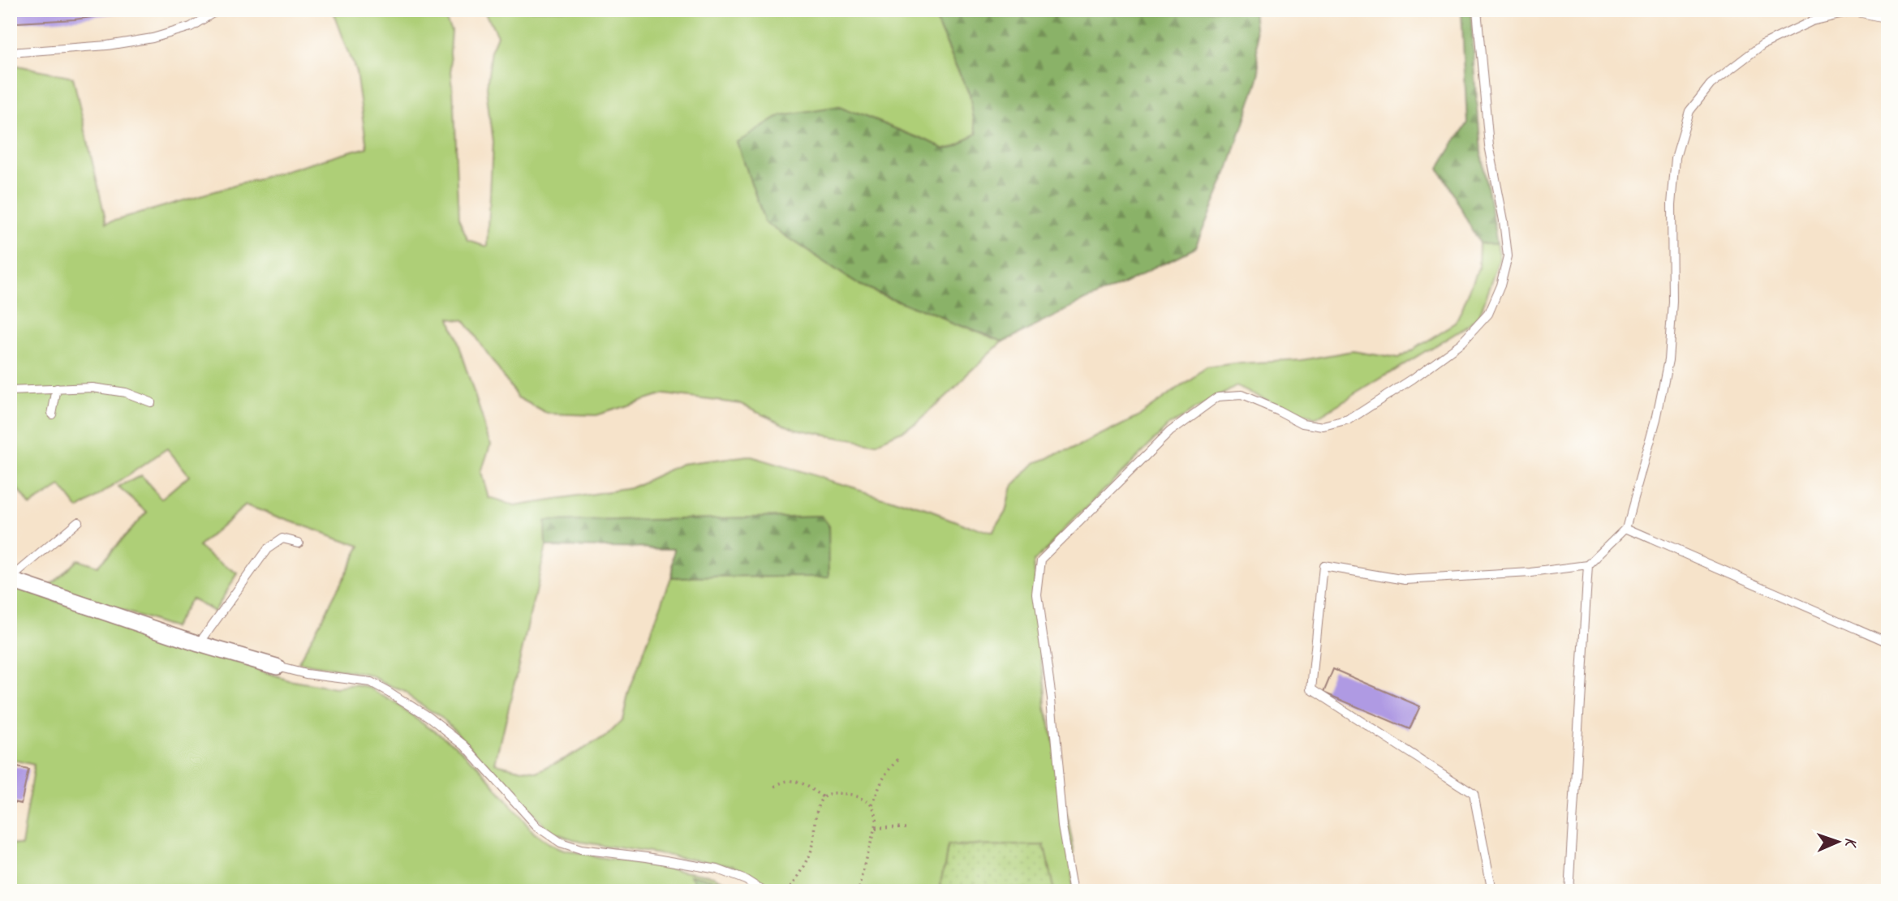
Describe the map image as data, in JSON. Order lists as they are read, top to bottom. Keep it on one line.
{"north":"right"}
